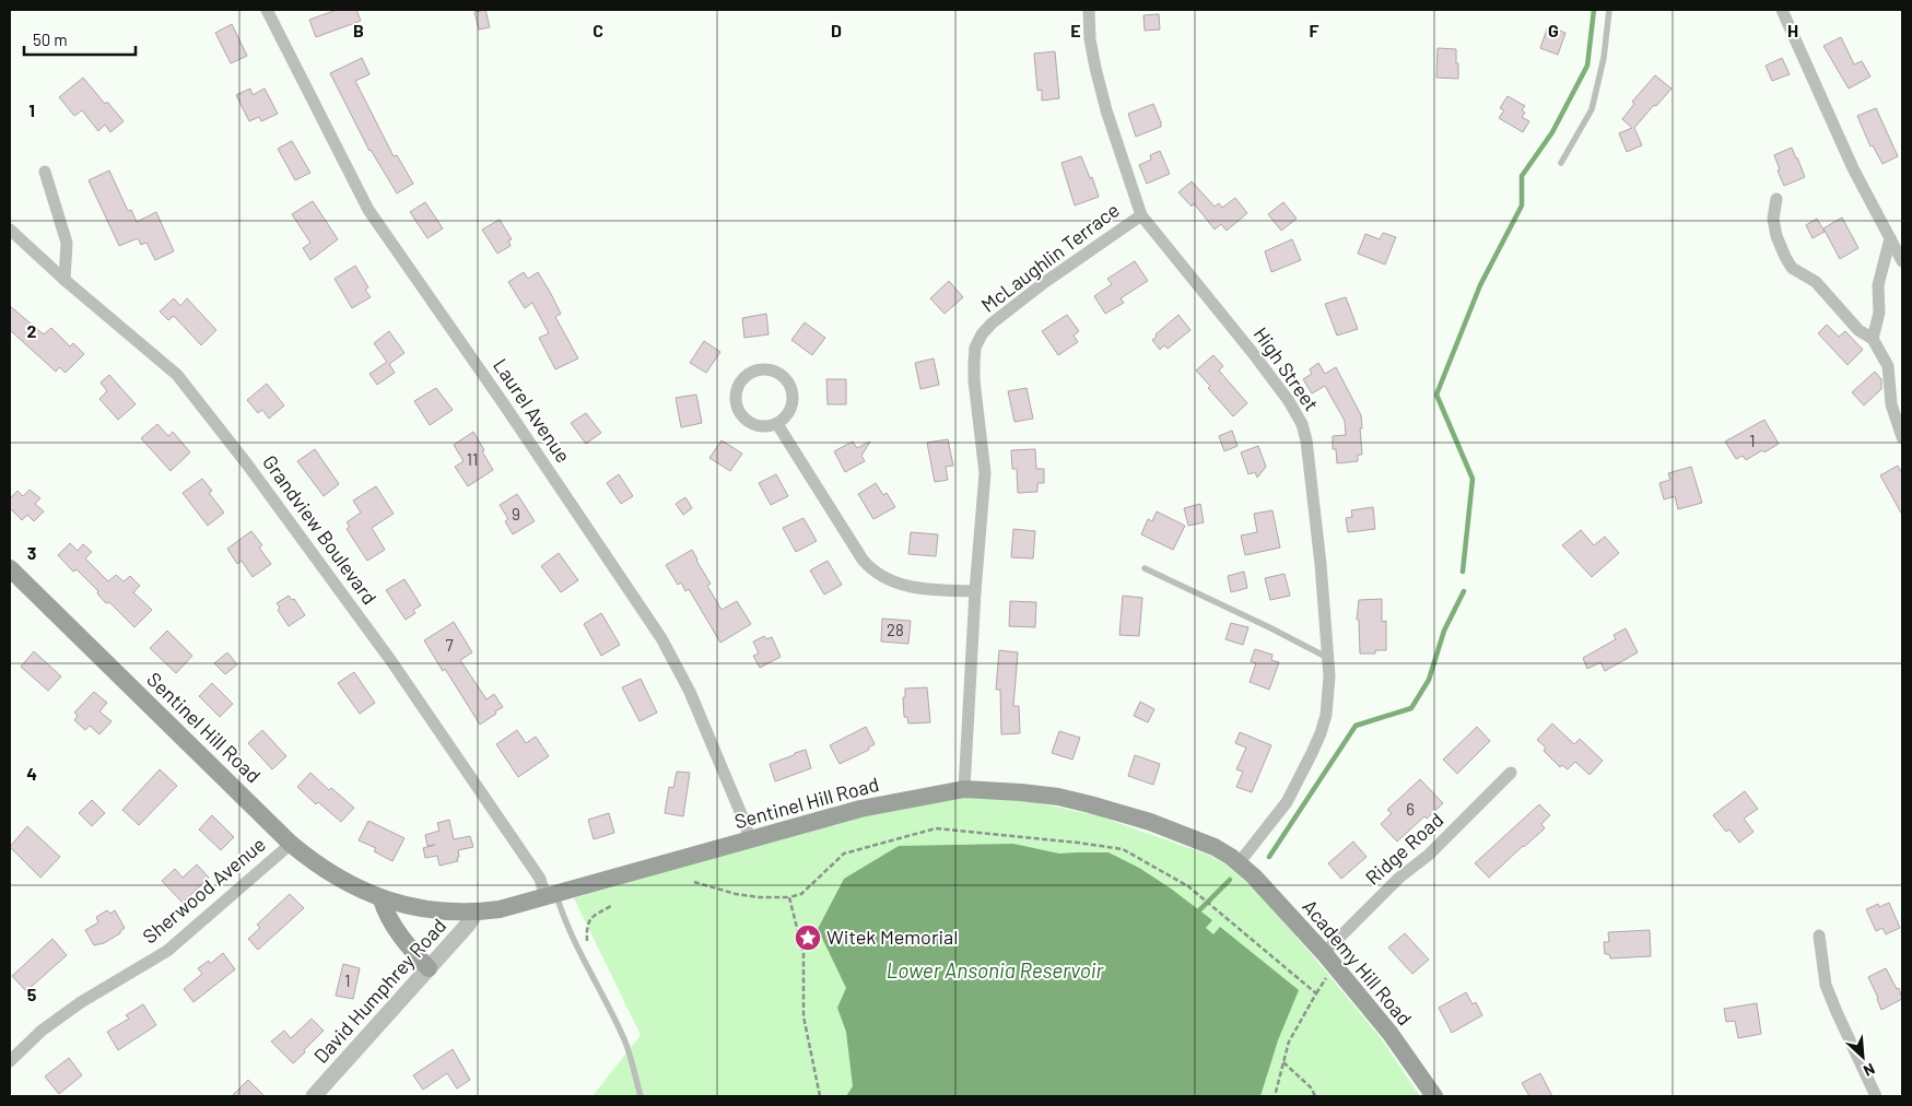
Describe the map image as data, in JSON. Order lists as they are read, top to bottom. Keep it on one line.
{"streets":{"main road":["Sentinel Hill Road","Academy Hill Road"],"street":["McLaughlin Terrace","High Street","Laurel Avenue","Grandview Boulevard","Ridge Road","Sherwood Avenue","David Humphrey Road"]},"crossings":[["McLaughlin Terrace","High Street"],["McLaughlin Terrace","Sentinel Hill Road"],["High Street","Sentinel Hill Road"],["High Street","Academy Hill Road"],["Laurel Avenue","Sentinel Hill Road"],["Grandview Boulevard","Sentinel Hill Road"],["Sentinel Hill Road","Sherwood Avenue"],["Sentinel Hill Road","Academy Hill Road"],["Sentinel Hill Road","David Humphrey Road"],["Ridge Road","Academy Hill Road"]],"water":["Lower Ansonia Reservoir"],"places":{"place":["Witek Memorial"]},"house_numbers":["1","11","9","28","7","6","1"],"scale_bar":"50 m","north":"bottom right","grid":{"columns":["B","C","D","E","F","G","H"],"rows":["1","2","3","4","5"]}}
